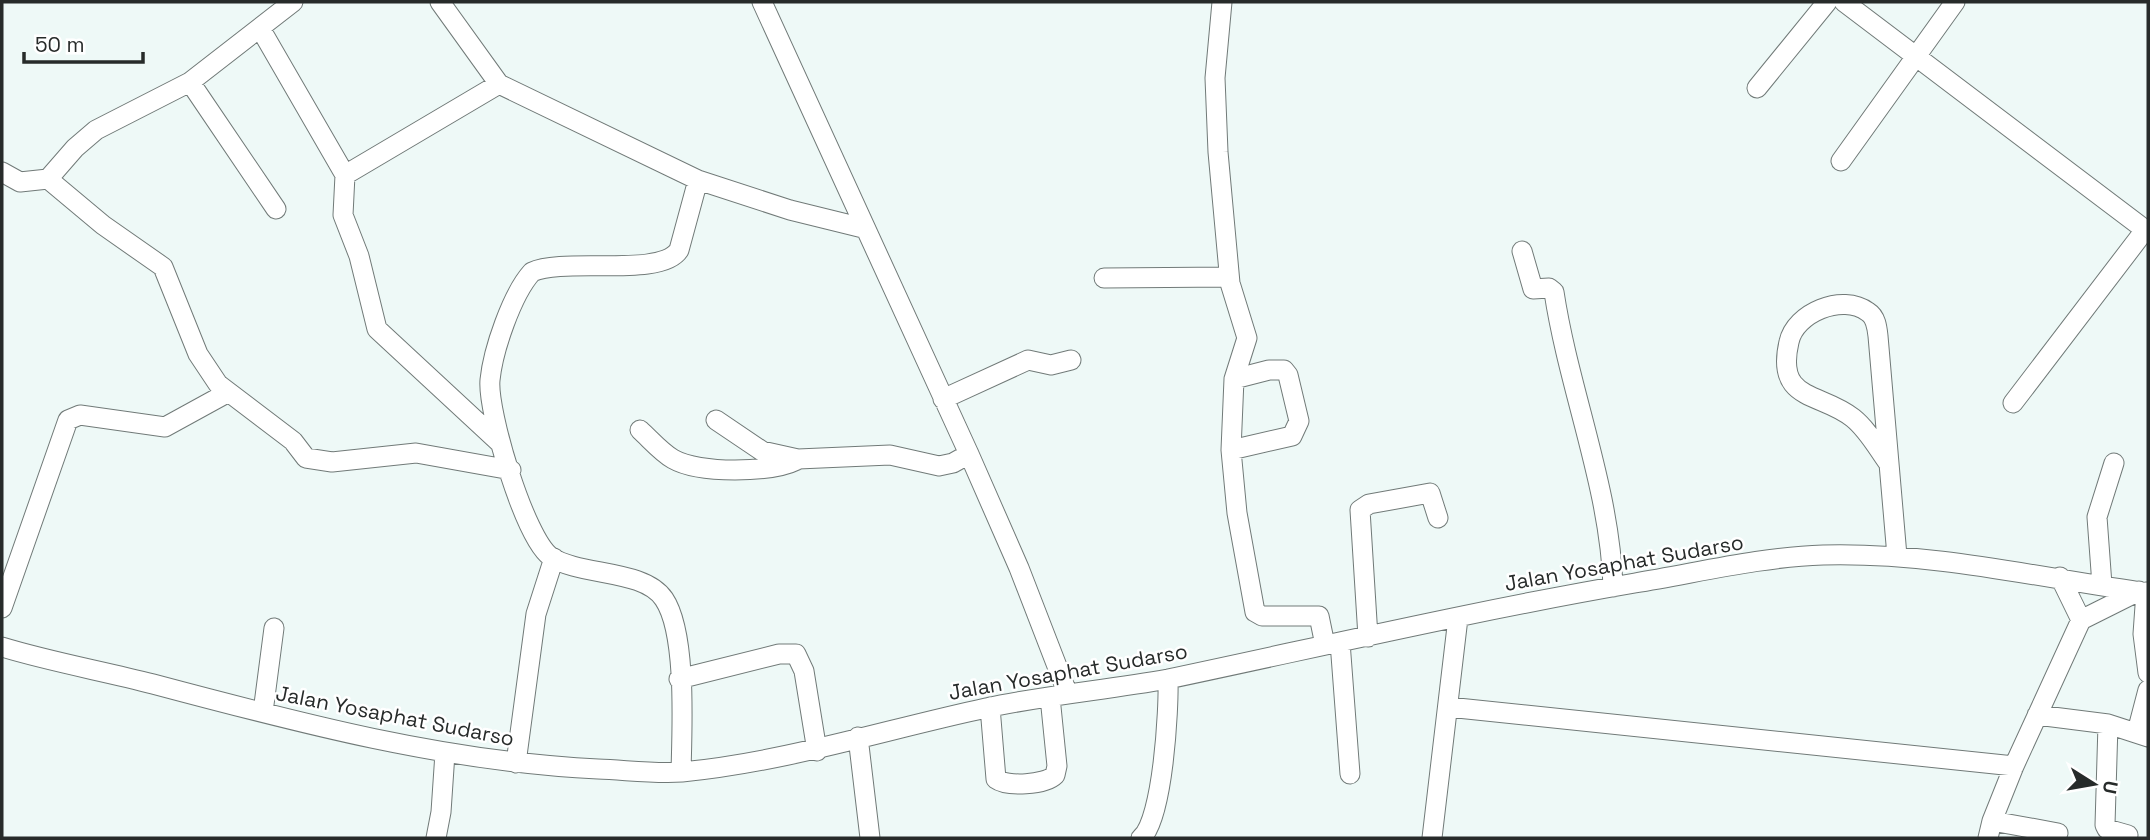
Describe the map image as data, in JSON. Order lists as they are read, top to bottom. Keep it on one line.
{"streets":{"street":["Jalan Yosaphat Sudarso"]},"scale_bar":"50 m","north":"right"}
